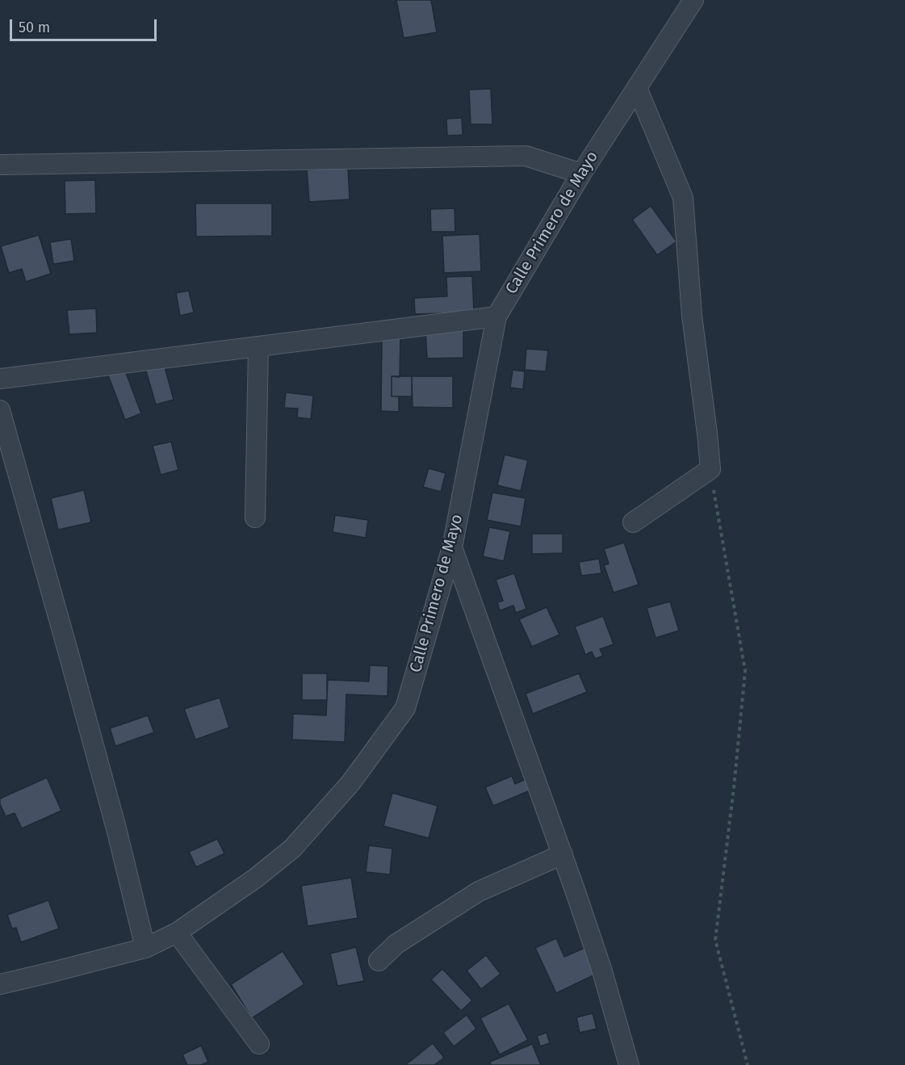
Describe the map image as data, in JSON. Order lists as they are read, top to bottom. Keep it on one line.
{"streets":{"street":["Calle Primero de Mayo"]},"scale_bar":"50 m"}
